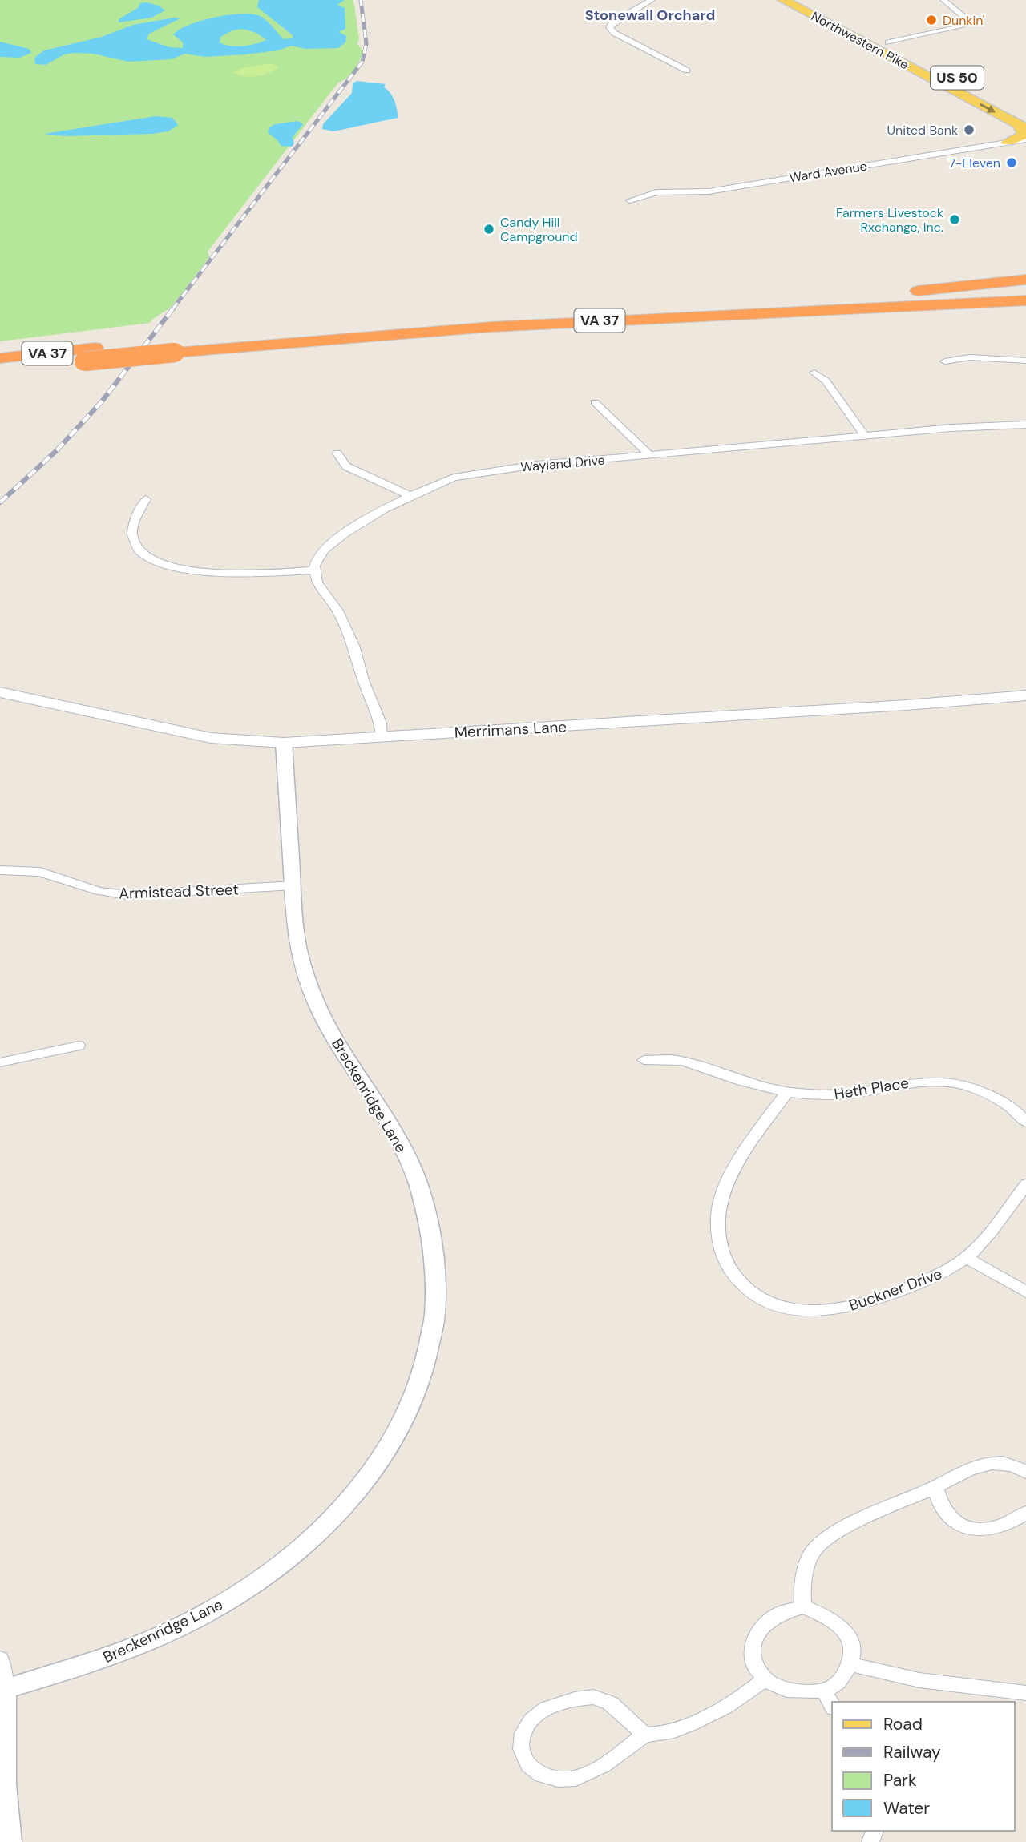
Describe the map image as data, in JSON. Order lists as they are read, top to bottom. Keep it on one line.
{"streets":{"highway":["VA 37"],"main road":["Northwestern Pike","US 50","Merrimans Lane"],"street":["Ward Avenue","Wayland Drive","Armistead Street","Heth Place","Breckenridge Lane","Buckner Drive"]},"crossings":[["Merrimans Lane","Breckenridge Lane"],["Armistead Street","Breckenridge Lane"],["Heth Place","Buckner Drive"]],"districts":["Stonewall Orchard"],"places":["Dunkin'","United Bank","7-Eleven","Farmers Livestock Rxchange, Inc.","Candy Hill Campground"],"legend":["Road","Railway","Park","Water"]}
